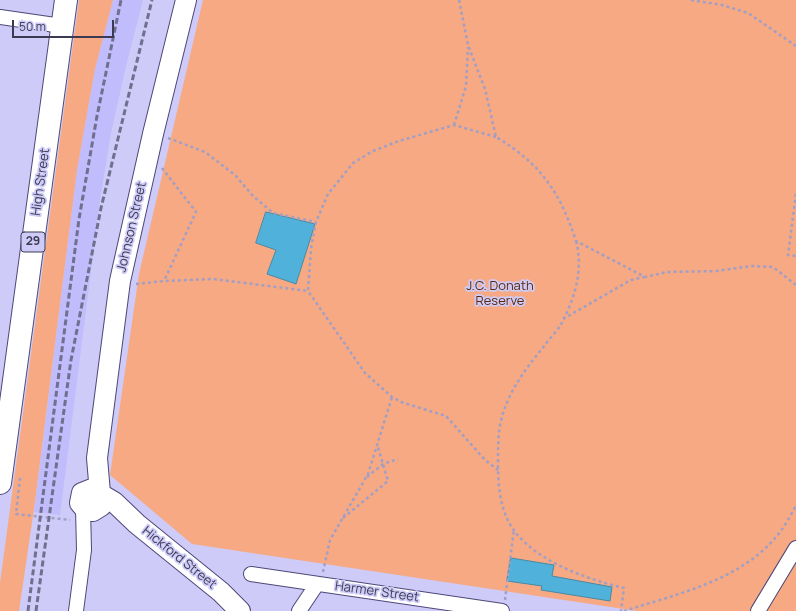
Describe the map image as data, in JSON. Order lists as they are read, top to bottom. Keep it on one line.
{"streets":{"main road":["High Street","29"],"street":["Johnson Street","Hickford Street","Harmer Street"]},"crossings":[["Johnson Street","Hickford Street"]],"parks":["J.C. Donath Reserve"],"scale_bar":"50 m"}
